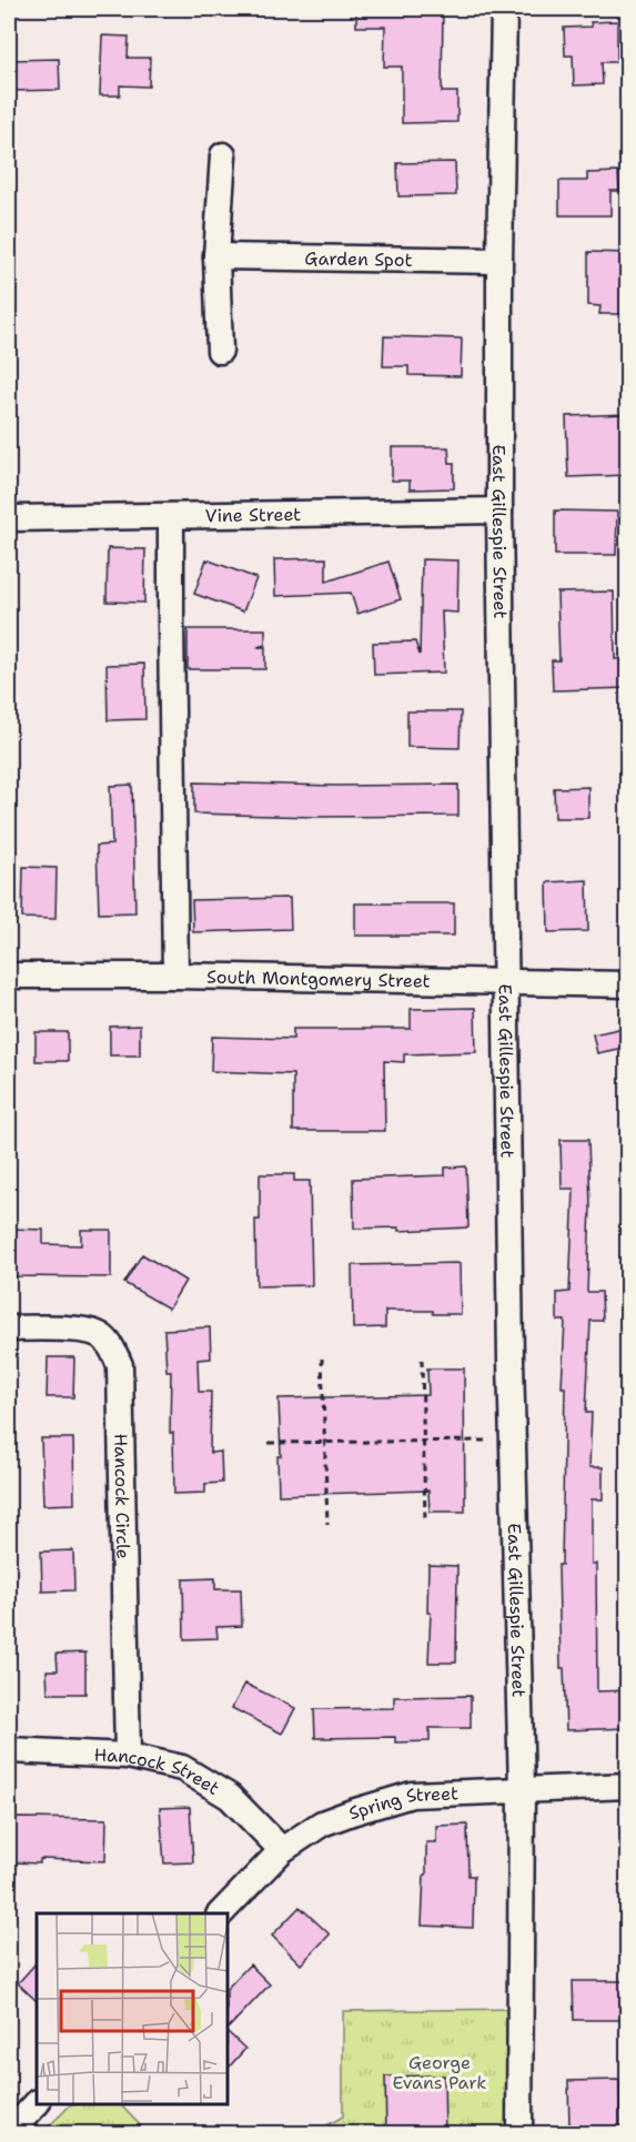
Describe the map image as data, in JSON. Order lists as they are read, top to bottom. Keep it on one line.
{"streets":{"street":["Garden Spot","Vine Street","East Gillespie Street","South Montgomery Street","Hancock Circle","Hancock Street","Spring Street"]},"crossings":[["Garden Spot","East Gillespie Street"],["Vine Street","East Gillespie Street"],["East Gillespie Street","South Montgomery Street"],["East Gillespie Street","Spring Street"],["Hancock Circle","Hancock Street"],["Hancock Street","Spring Street"]],"parks":["George Evans Park"]}
